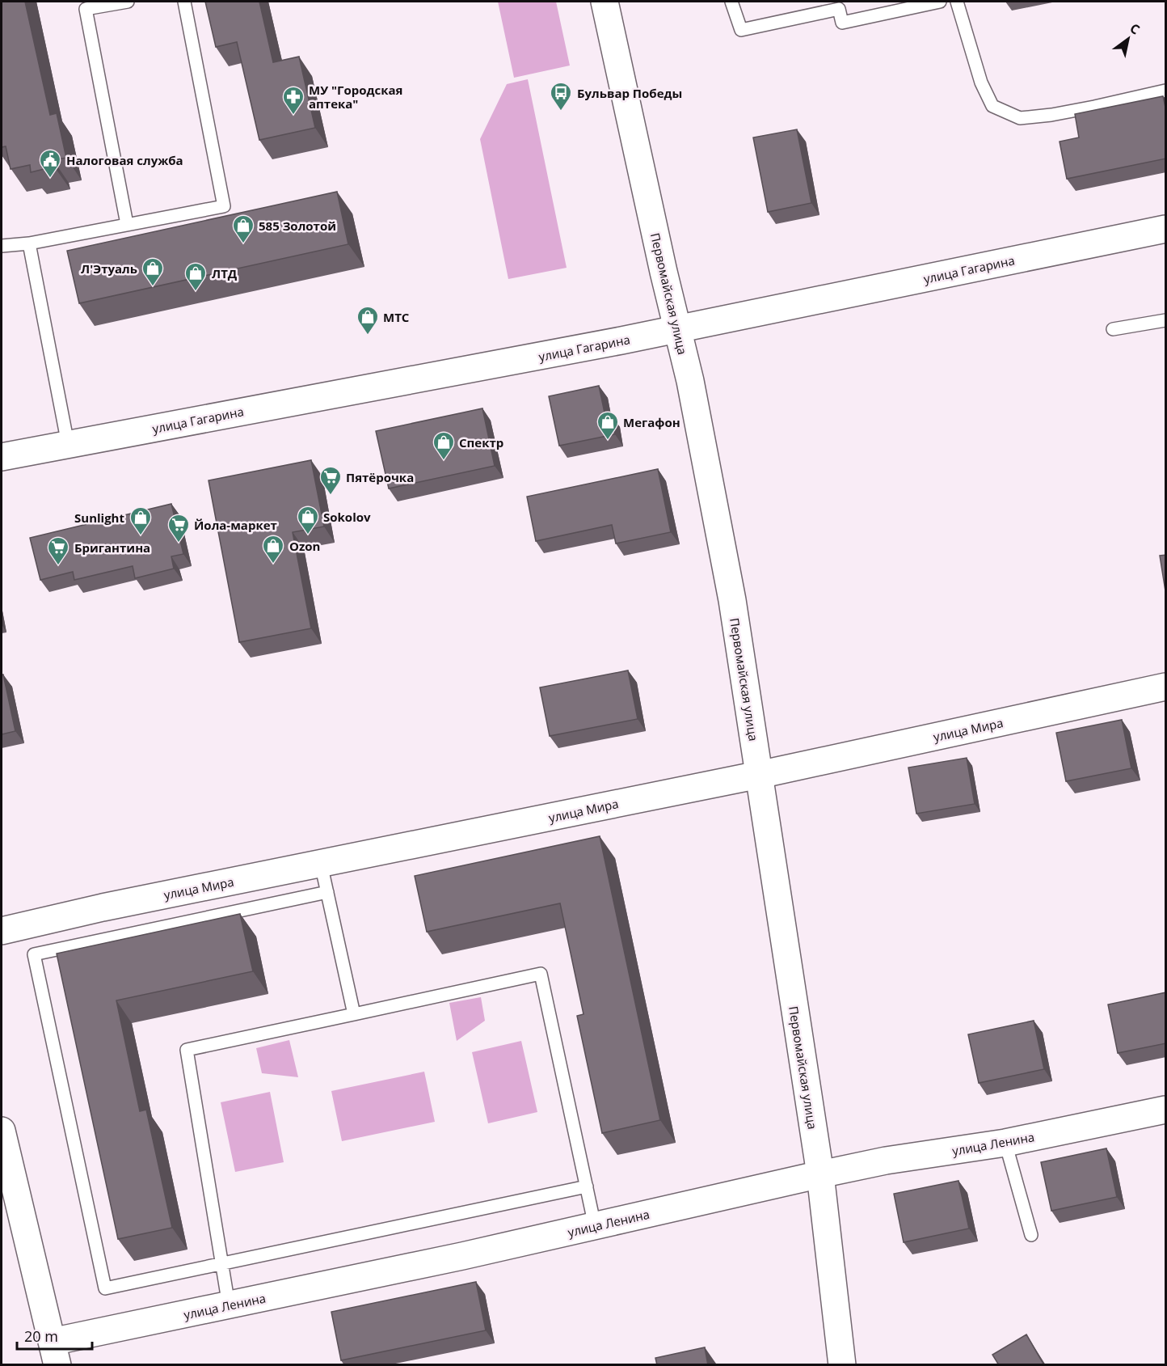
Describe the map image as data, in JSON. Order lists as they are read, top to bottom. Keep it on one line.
{"streets":{"street":["улица Гагарина","Первомайская улица","улица Мира","улица Ленина"]},"crossings":[["улица Гагарина","Первомайская улица"],["Первомайская улица","улица Мира"],["Первомайская улица","улица Ленина"]],"places":{"bus stop":["Бульвар Победы"],"pharmacy":["МУ \"Городская аптека\""],"public building":["Налоговая служба"],"shop":["585 Золотой","Л'Этуаль","ЛТД","МТС","Мегафон","Спектр","Sokolov","Sunlight","Ozon"],"supermarket":["Пятёрочка","Йола-маркет","Бригантина"]},"scale_bar":"20 m","north":"top right"}
